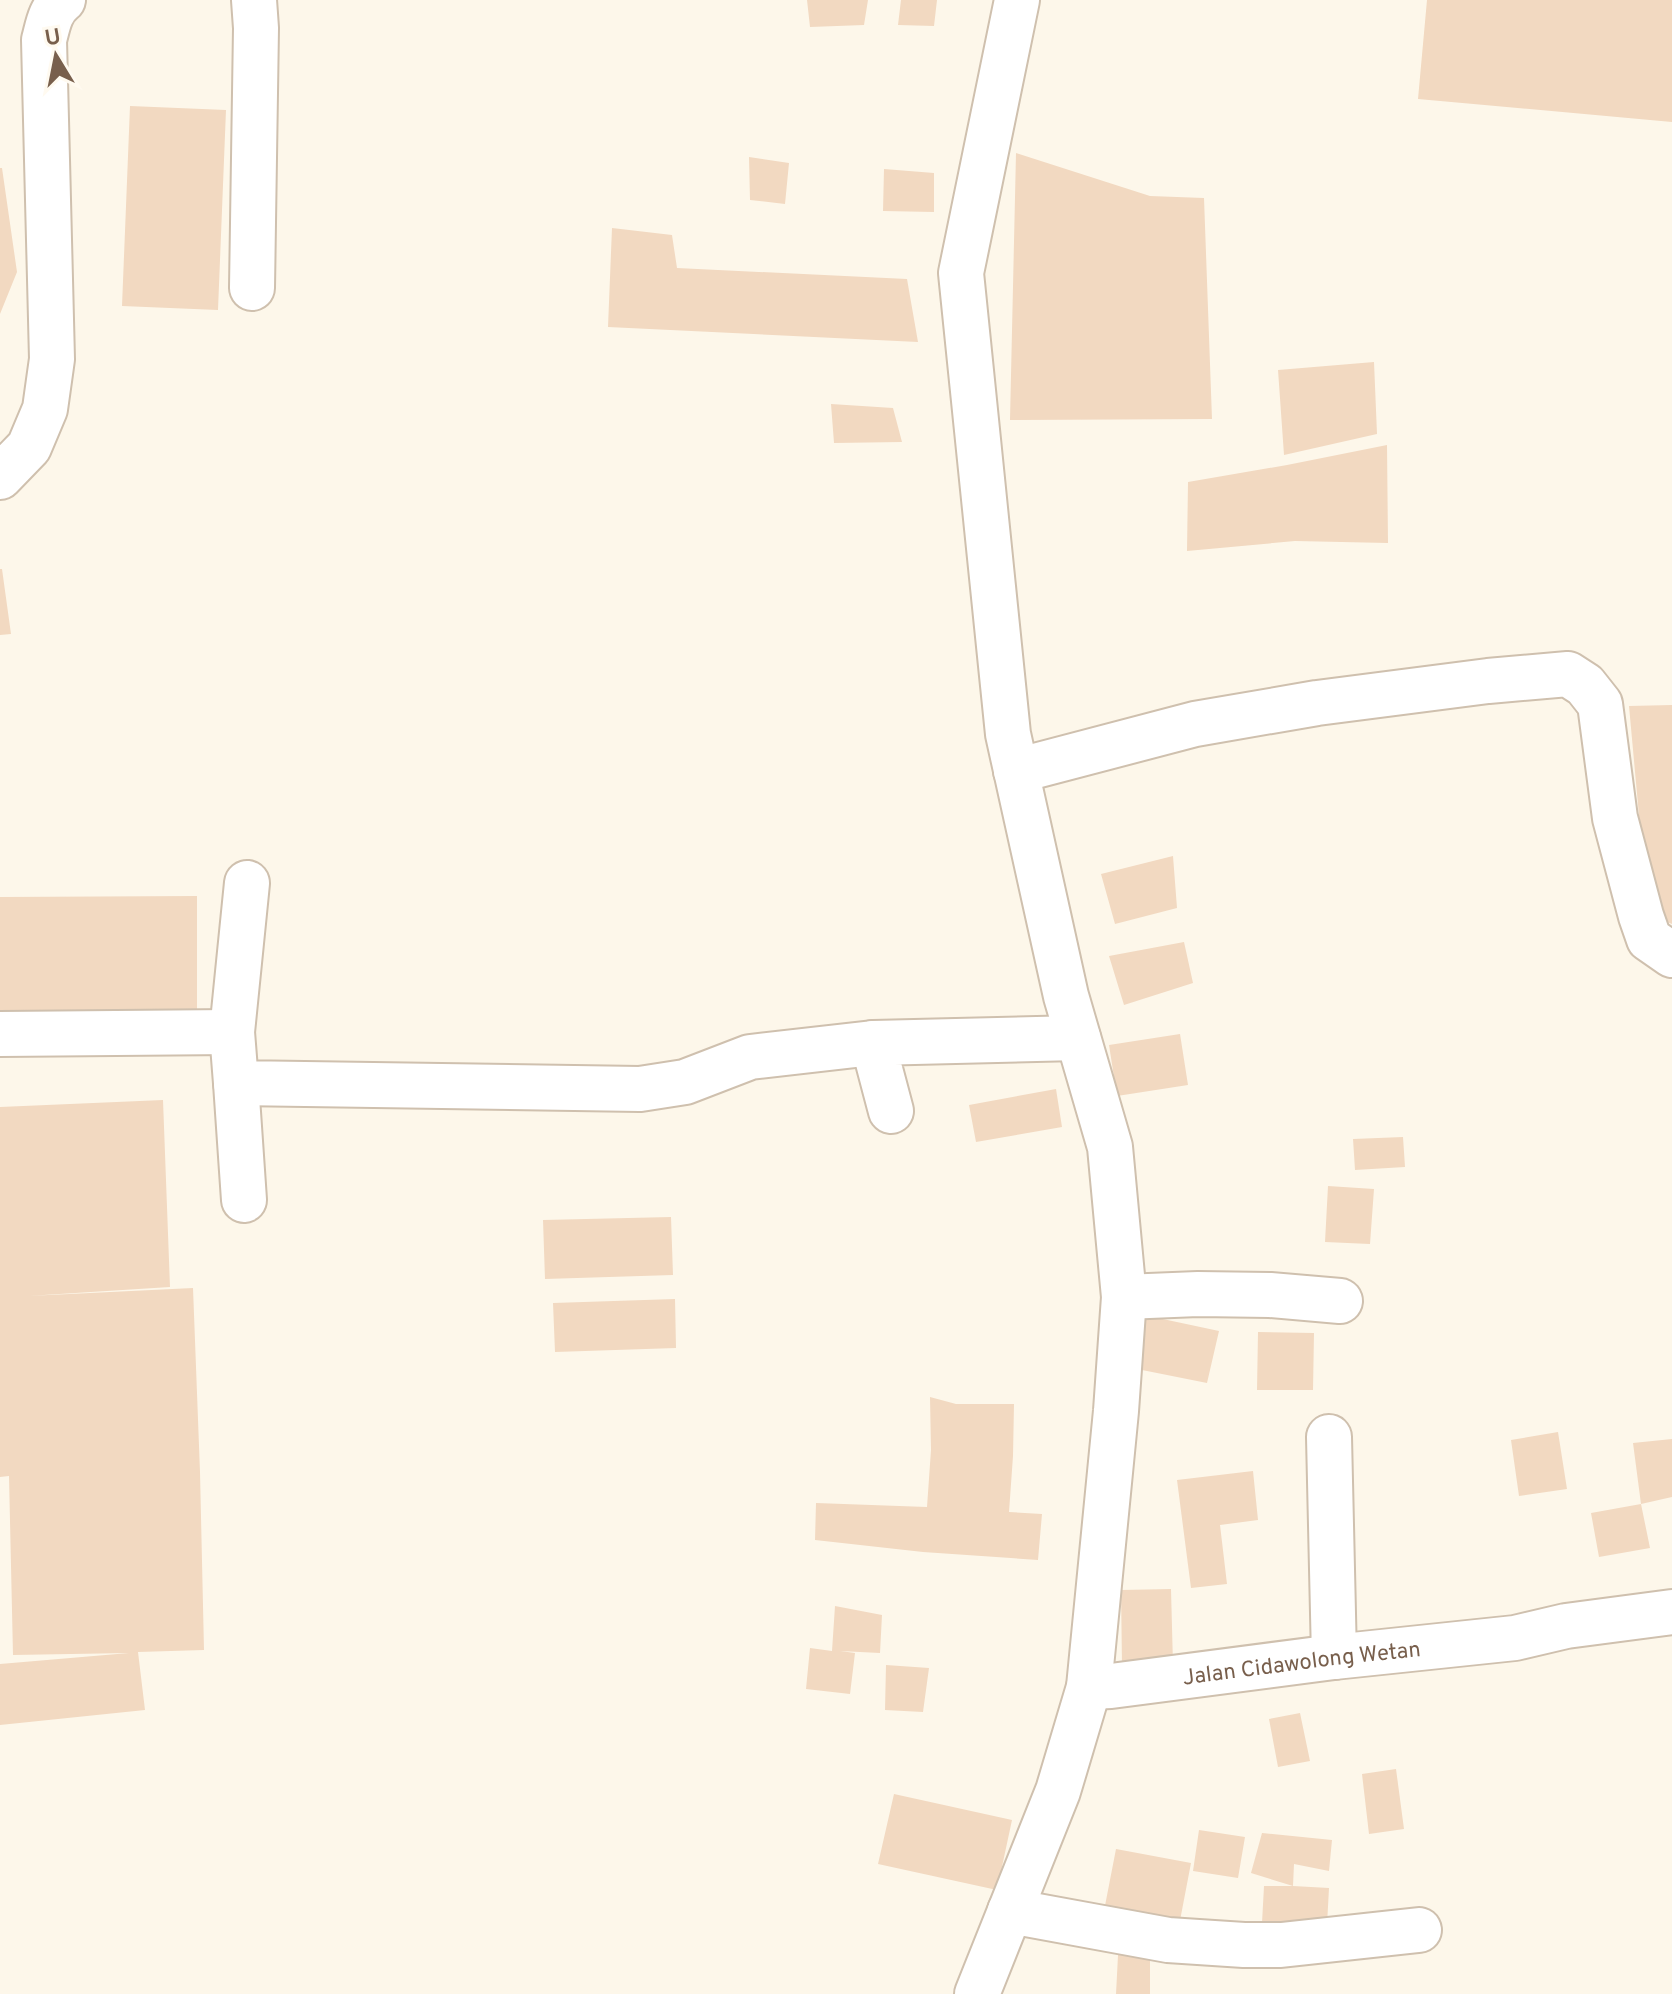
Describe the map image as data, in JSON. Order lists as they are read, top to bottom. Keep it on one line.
{"streets":{"street":["Jalan Cidawolong Wetan"]},"north":"top"}
